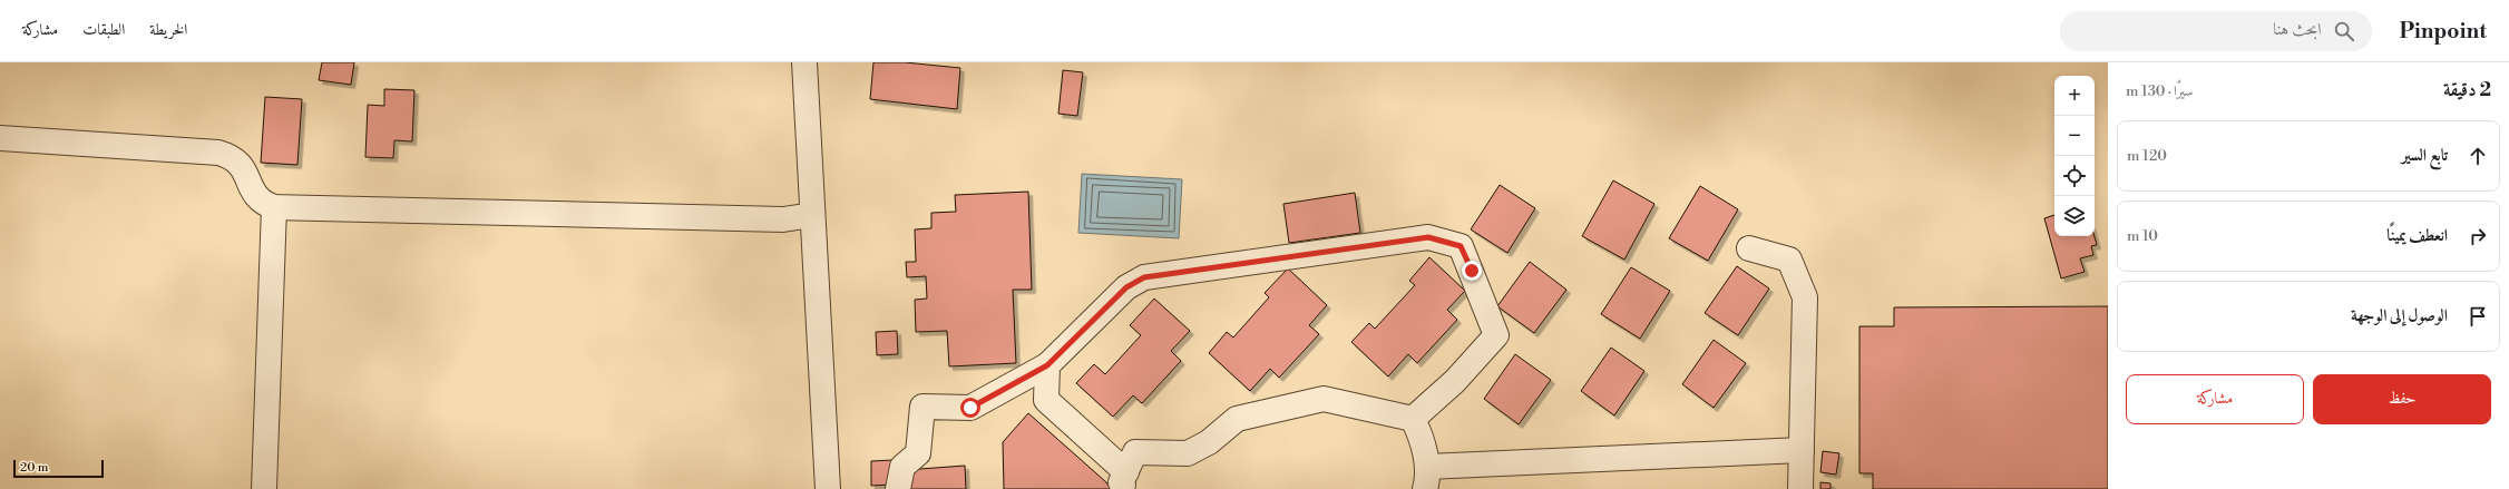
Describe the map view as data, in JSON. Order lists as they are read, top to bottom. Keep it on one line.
{"scale_bar":"20 m","page":{"header":"Pinpoint","search":"ابحث هنا","nav":["الخريطة","الطبقات","مشاركة"],"heading":["2 دقيقة","سيرًا · 130 m"],"map_buttons":["+","−"],"list":[["تابع السير","120 m"],["انعطف يمينًا","10 m"],"الوصول إلى الوجهة"],"buttons":["حفظ","مشاركة"],"scale":"20 m"}}
